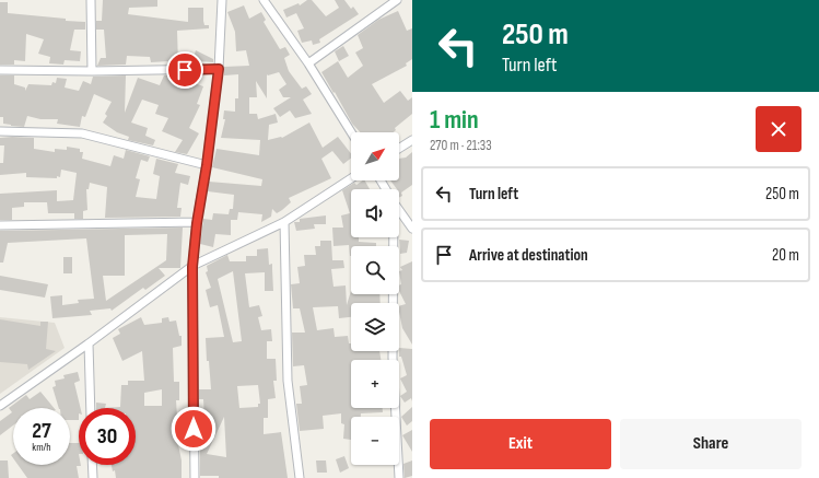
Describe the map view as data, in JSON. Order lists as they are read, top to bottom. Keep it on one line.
{"north":"top right","page":{"turn":["250 m","Turn left"],"heading":["1 min","270 m · 21:33"],"map_buttons":["+","−"],"list":[{"name":"Turn left","value":"250 m"},{"name":"Arrive at destination","value":"20 m"}],"speed":"27 km/h","limit":"30","buttons":["Exit","Share"]}}
